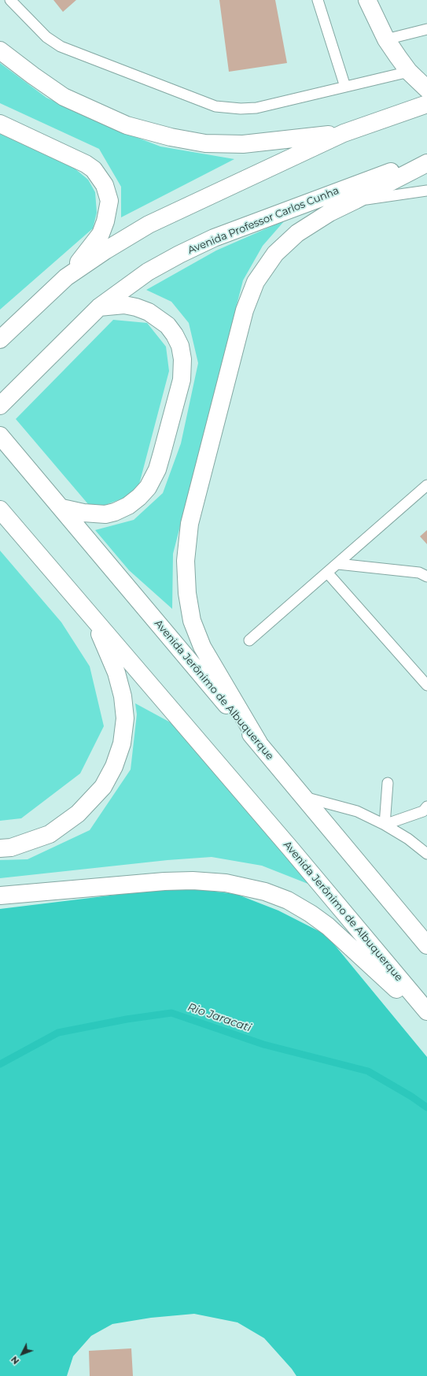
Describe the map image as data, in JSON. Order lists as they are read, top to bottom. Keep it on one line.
{"streets":{"main road":["Avenida Professor Carlos Cunha","Avenida Jerônimo de Albuquerque"]},"water":["Rio Jaracati"],"north":"bottom left"}
